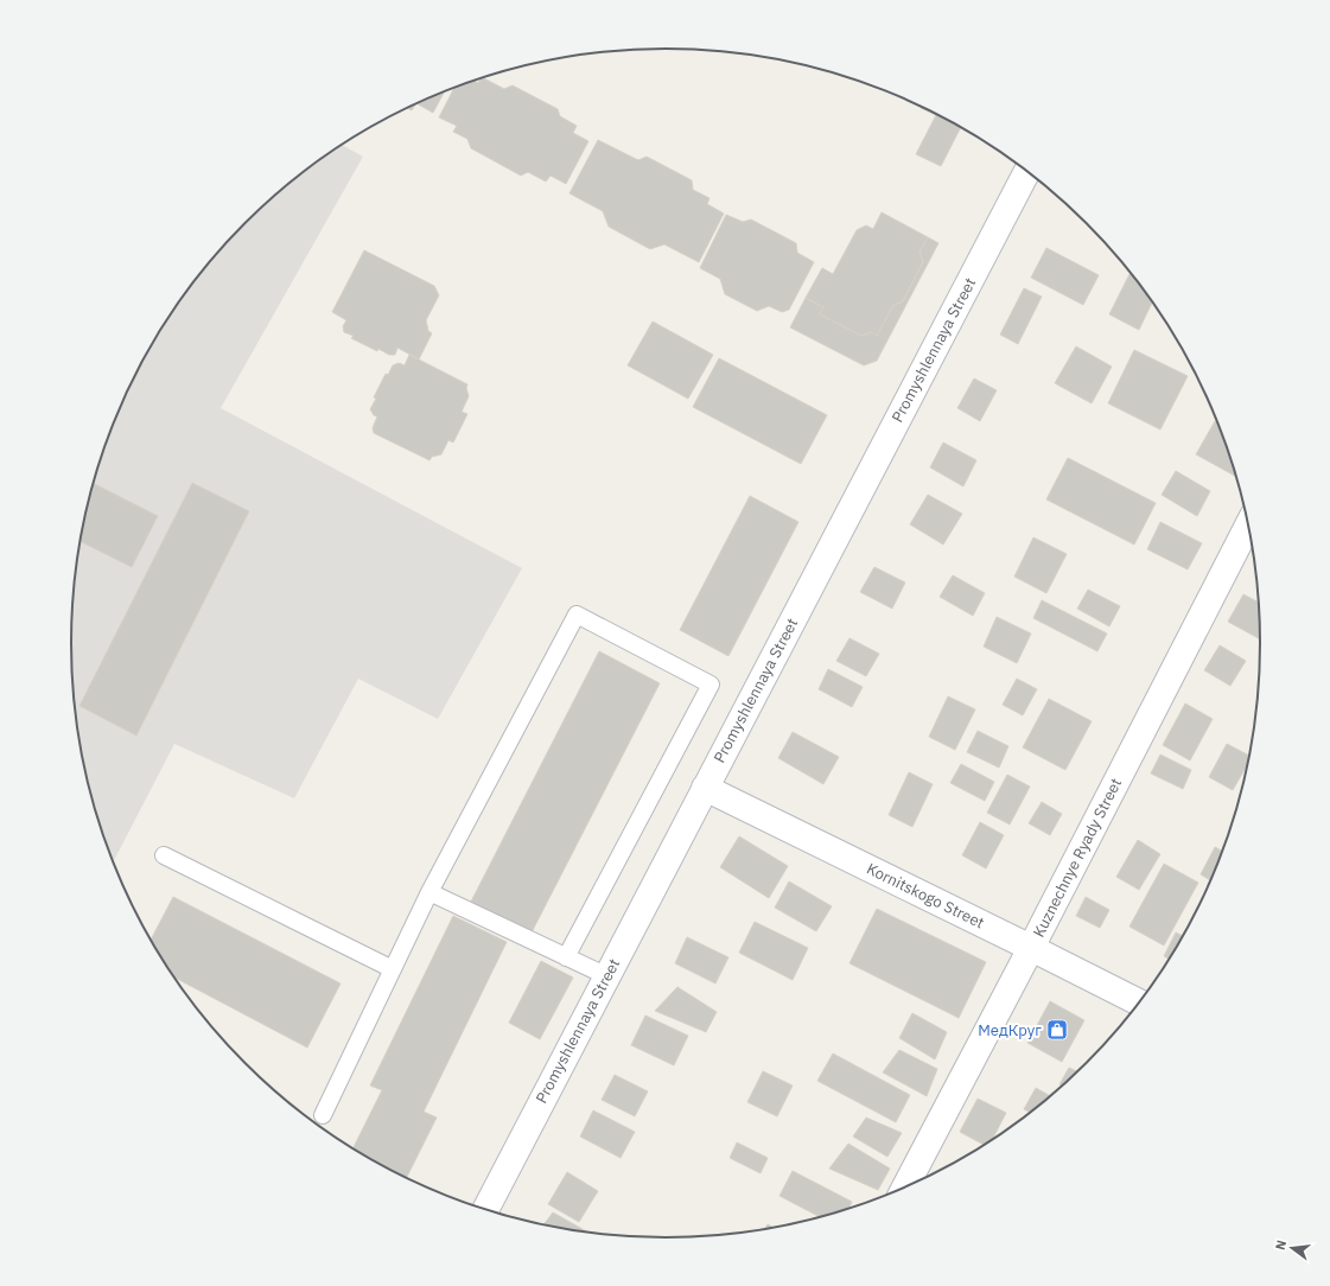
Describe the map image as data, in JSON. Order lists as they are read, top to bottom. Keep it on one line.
{"streets":{"main road":["Promyshlennaya Street","Kuznechnye Ryady Street","Kornitskogo Street"]},"crossings":[["Promyshlennaya Street","Kornitskogo Street"],["Kuznechnye Ryady Street","Kornitskogo Street"]],"places":{"shop":["МедКруг"]},"north":"left"}
